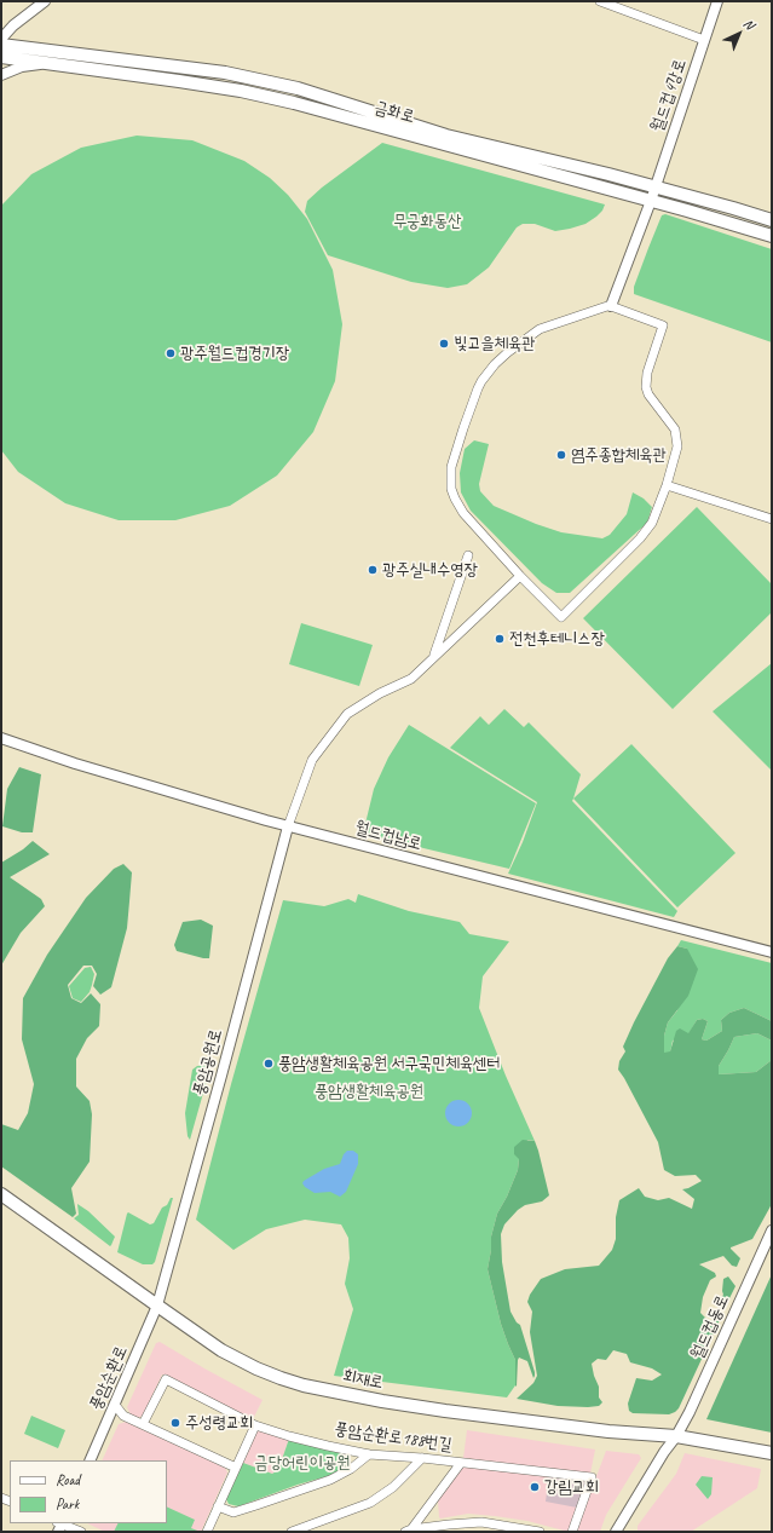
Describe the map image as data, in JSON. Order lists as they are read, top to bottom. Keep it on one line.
{"streets":{"main road":["금화로","회재로"],"street":["월드컵4강로","월드컵남로","풍암공원로","월드컵동로","풍암순환로","풍암순환로188번길"]},"crossings":[["월드컵4강로","금화로"],["월드컵남로","풍암공원로"],["풍암공원로","풍암순환로"],["풍암공원로","회재로"],["월드컵동로","회재로"],["풍암순환로","회재로"]],"parks":["무궁화동산","풍암생활체육공원","금당어린이공원"],"places":["빛고을체육관","광주월드컵경기장","염주종합체육관","광주실내수영장","전천후테니스장","풍암생활체육공원 서구국민체육센터","주성령교회","강림교회"],"legend":["Road","Park"],"north":"top right"}
